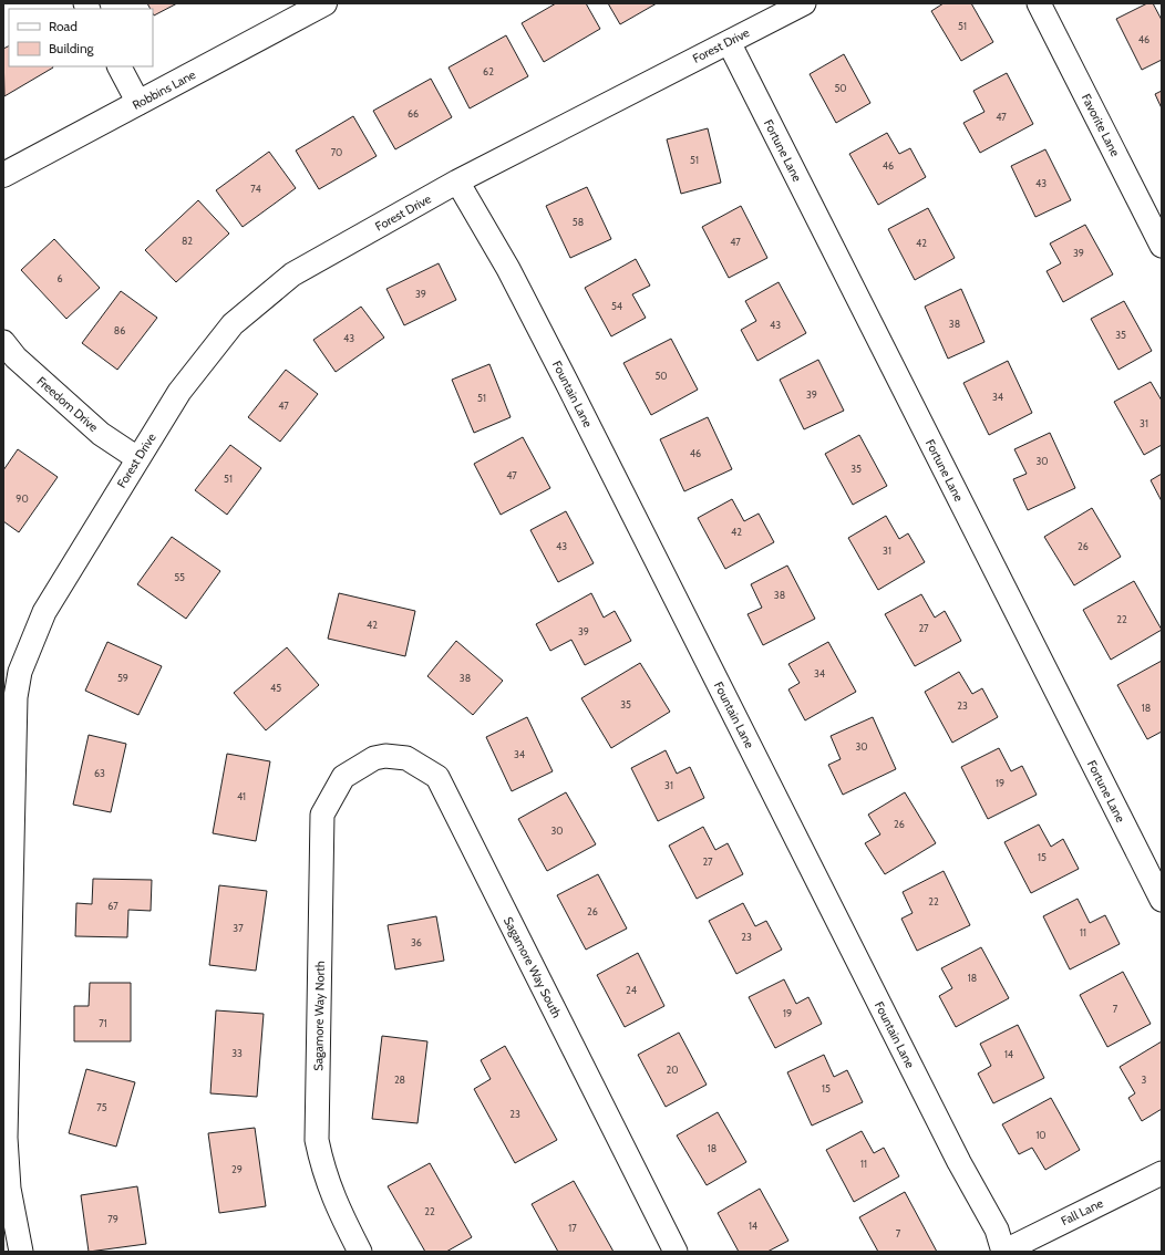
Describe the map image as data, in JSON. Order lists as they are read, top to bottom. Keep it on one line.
{"streets":{"street":["Forest Drive","Robbins Lane","Favorite Lane","Fortune Lane","Fountain Lane","Freedom Drive","Sagamore Way South","Sagamore Way North","Fall Lane"]},"crossings":[["Forest Drive","Fortune Lane"],["Forest Drive","Fountain Lane"],["Forest Drive","Freedom Drive"],["Fountain Lane","Fall Lane"],["Sagamore Way South","Sagamore Way North"]],"house_numbers":["51","46","62","50","66","47","70","51","46","43","74","58","82","47","42","39","6","39","54","38","43","86","35","43","50","39","34","51","47","31","46","30","35","47","51","90","42","43","26","31","55","38","22","42","27","39","34","59","38","45","35","23","18","30","34","63","19","31","41","26","30","15","27","22","67","26","37","11","23","36","18","24","7","19","71","33","14","20","28","3","15","75","23","10","18","11","29","22","79","14","17","7"],"legend":["Road","Building"]}
